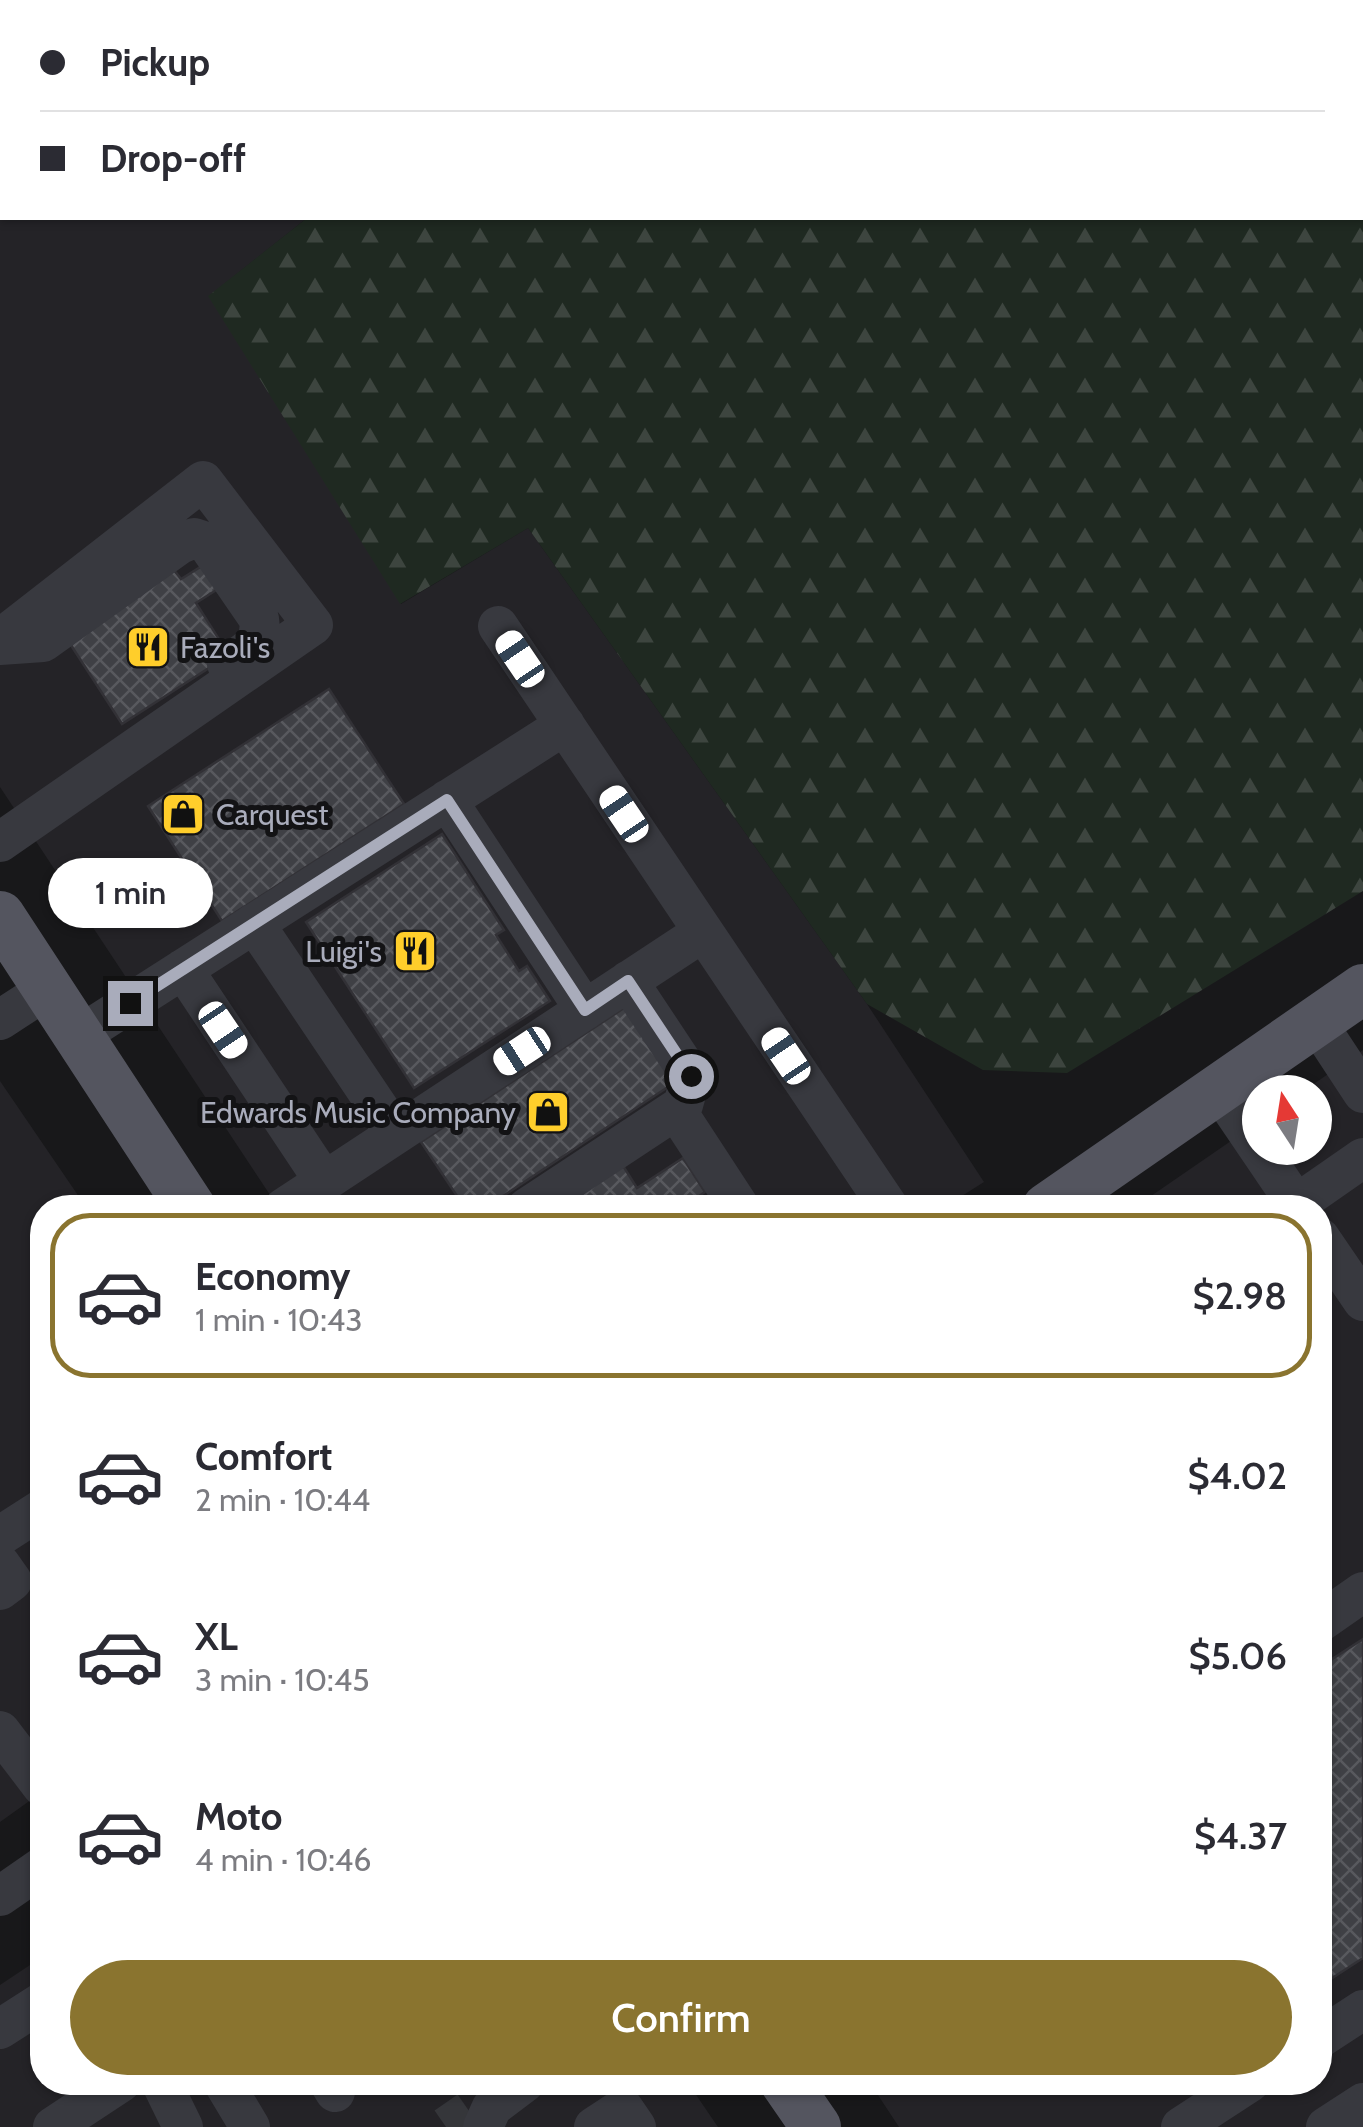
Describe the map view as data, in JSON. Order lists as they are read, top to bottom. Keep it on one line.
{"places":{"restaurant":["Fazoli's","Luigi's"],"shop":["Carquest","Edwards Music Company"]},"north":"top","page":{"banner":["Pickup","Drop-off"],"bubble":"1 min","list":[{"name":"Economy","note":"1 min · 10:43","value":"$2.98"},{"name":"Comfort","note":"2 min · 10:44","value":"$4.02"},{"name":"XL","note":"3 min · 10:45","value":"$5.06"},{"name":"Moto","note":"4 min · 10:46","value":"$4.37"}],"buttons":"Confirm"}}
